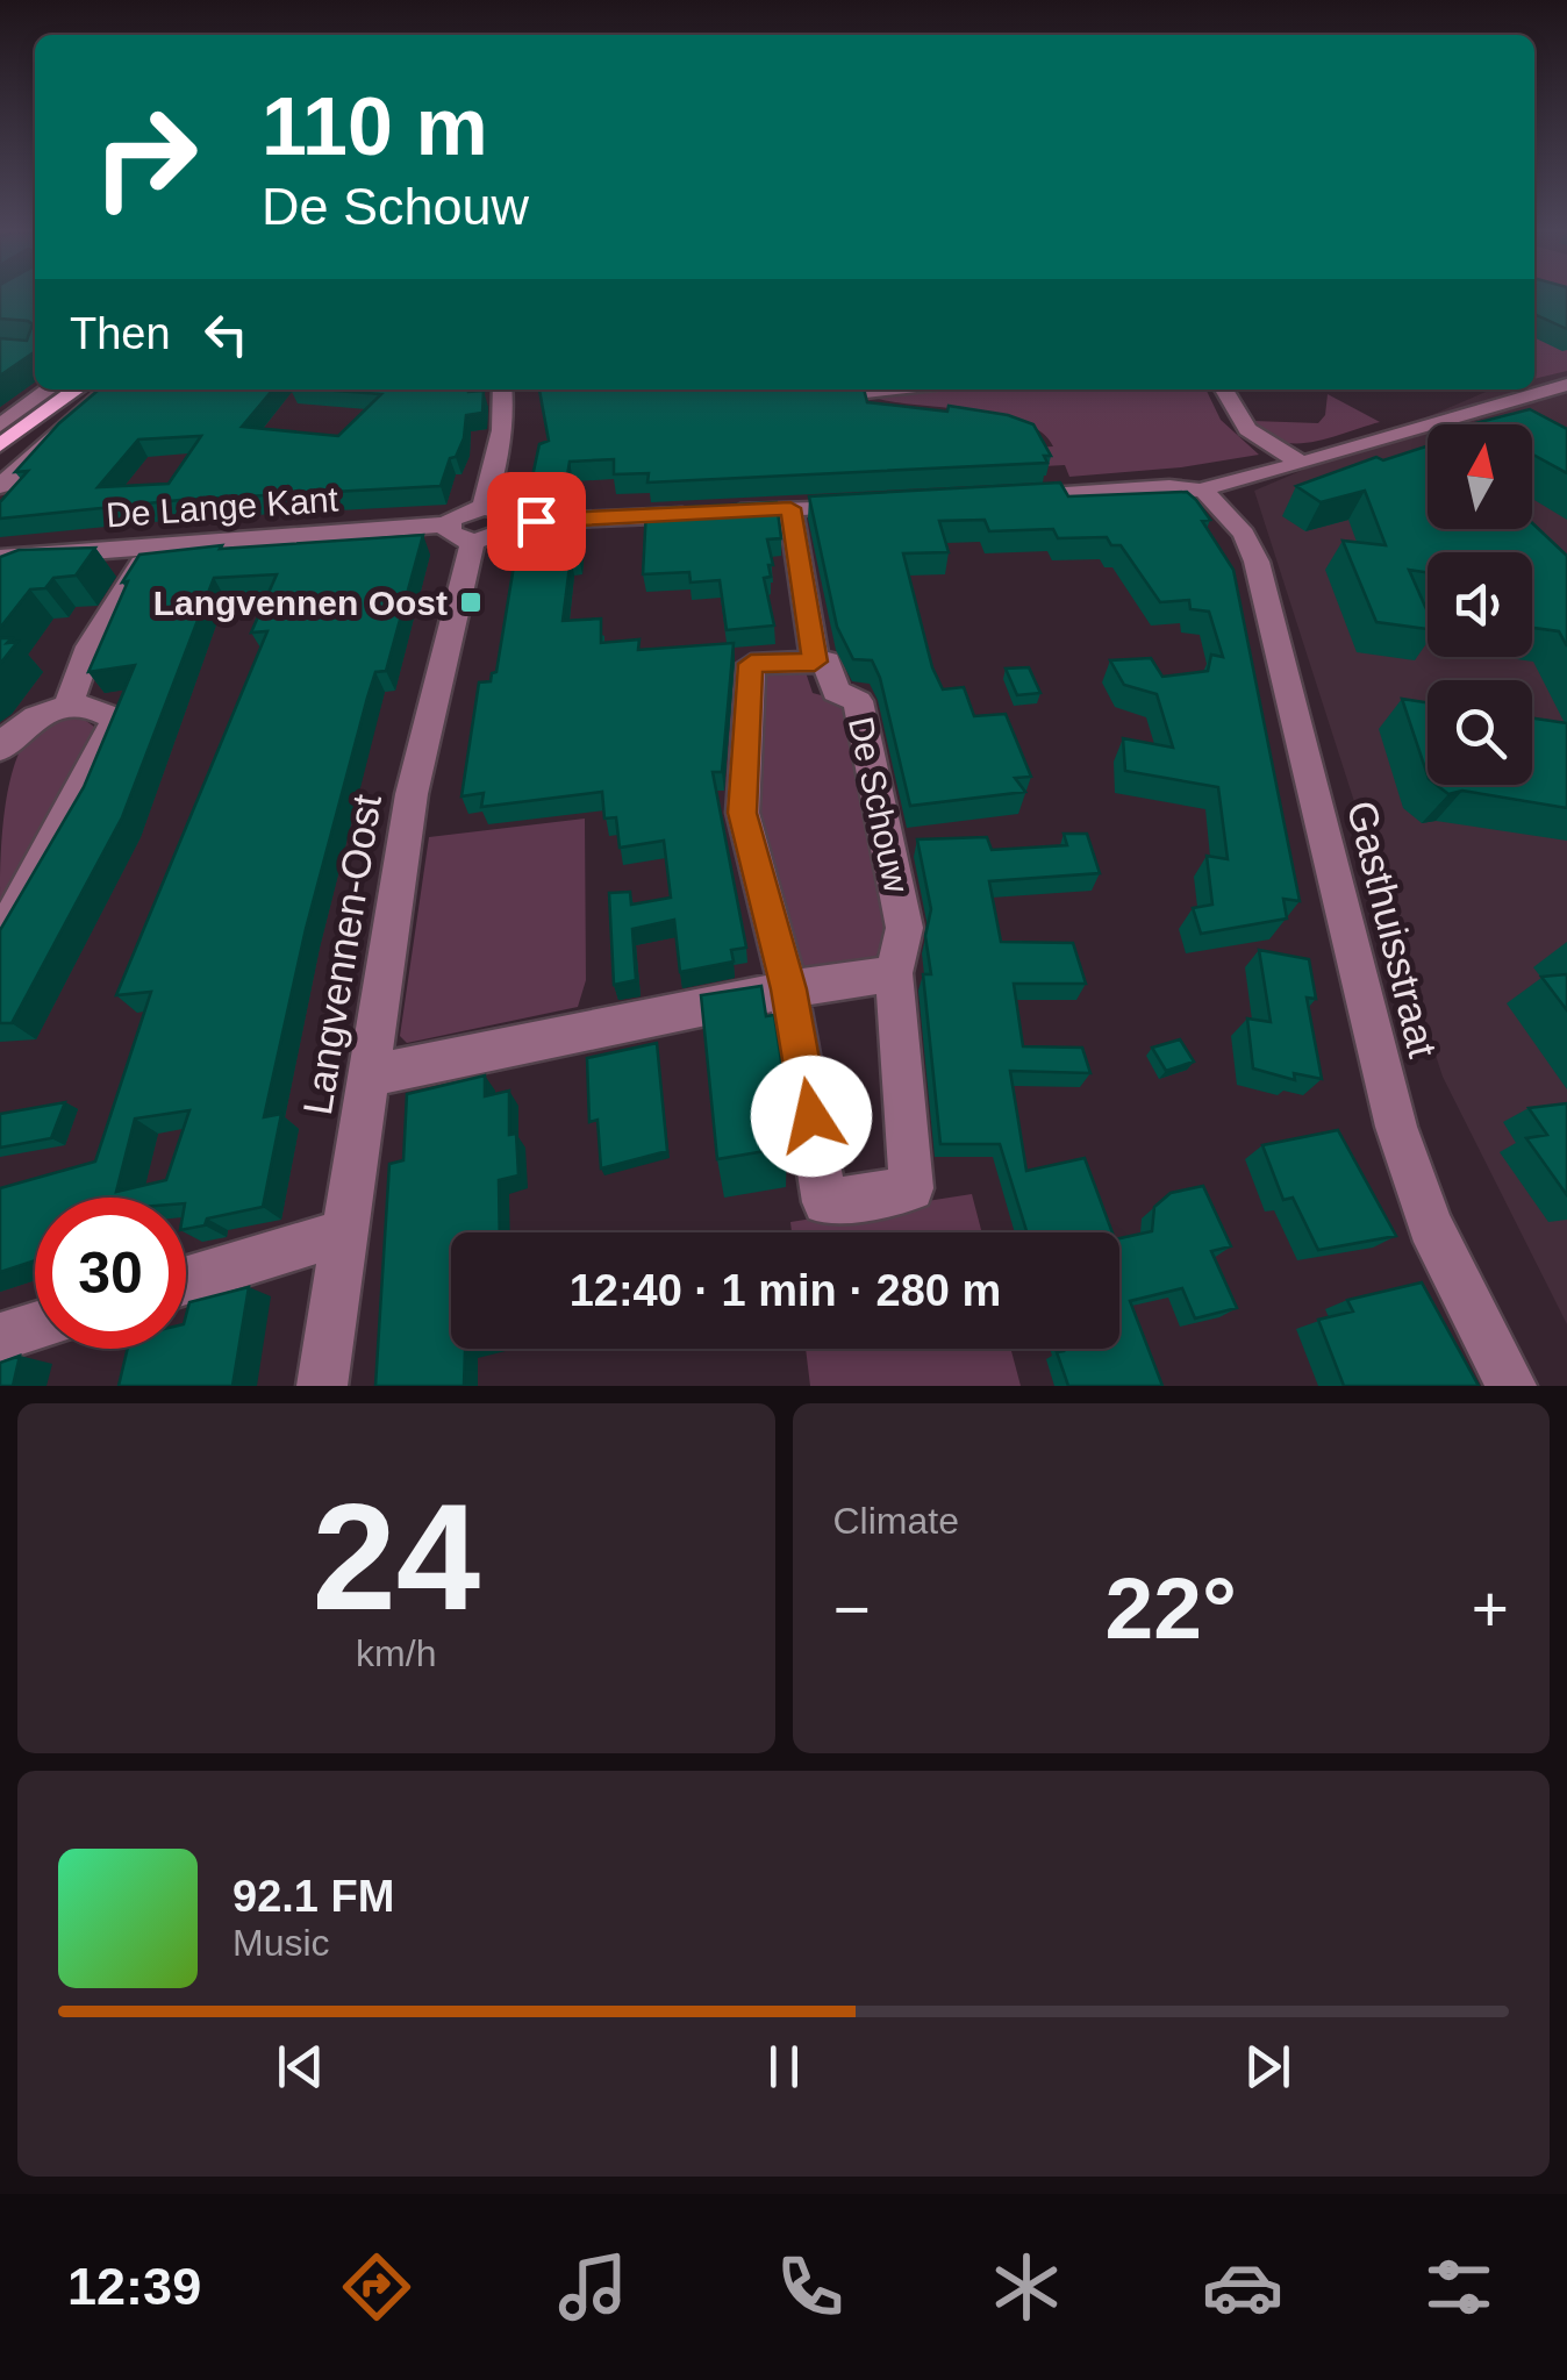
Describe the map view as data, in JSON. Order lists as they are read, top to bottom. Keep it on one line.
{"streets":{"street":["De Lange Kant","De Schouw","Gasthuisstraat","Langvennen-Oost"]},"crossings":[["De Lange Kant","Langvennen-Oost"]],"places":{"transit":["Langvennen Oost"]},"north":"top","page":{"turn":["110 m","De Schouw"],"then":"Then","limit":"30","trip":"12:40 · 1 min · 280 m","tile":[["24","km/h"],"Climate"],"heat":["−","22°","+"],"song":["92.1 FM","Music"],"tabs":"12:39"}}
